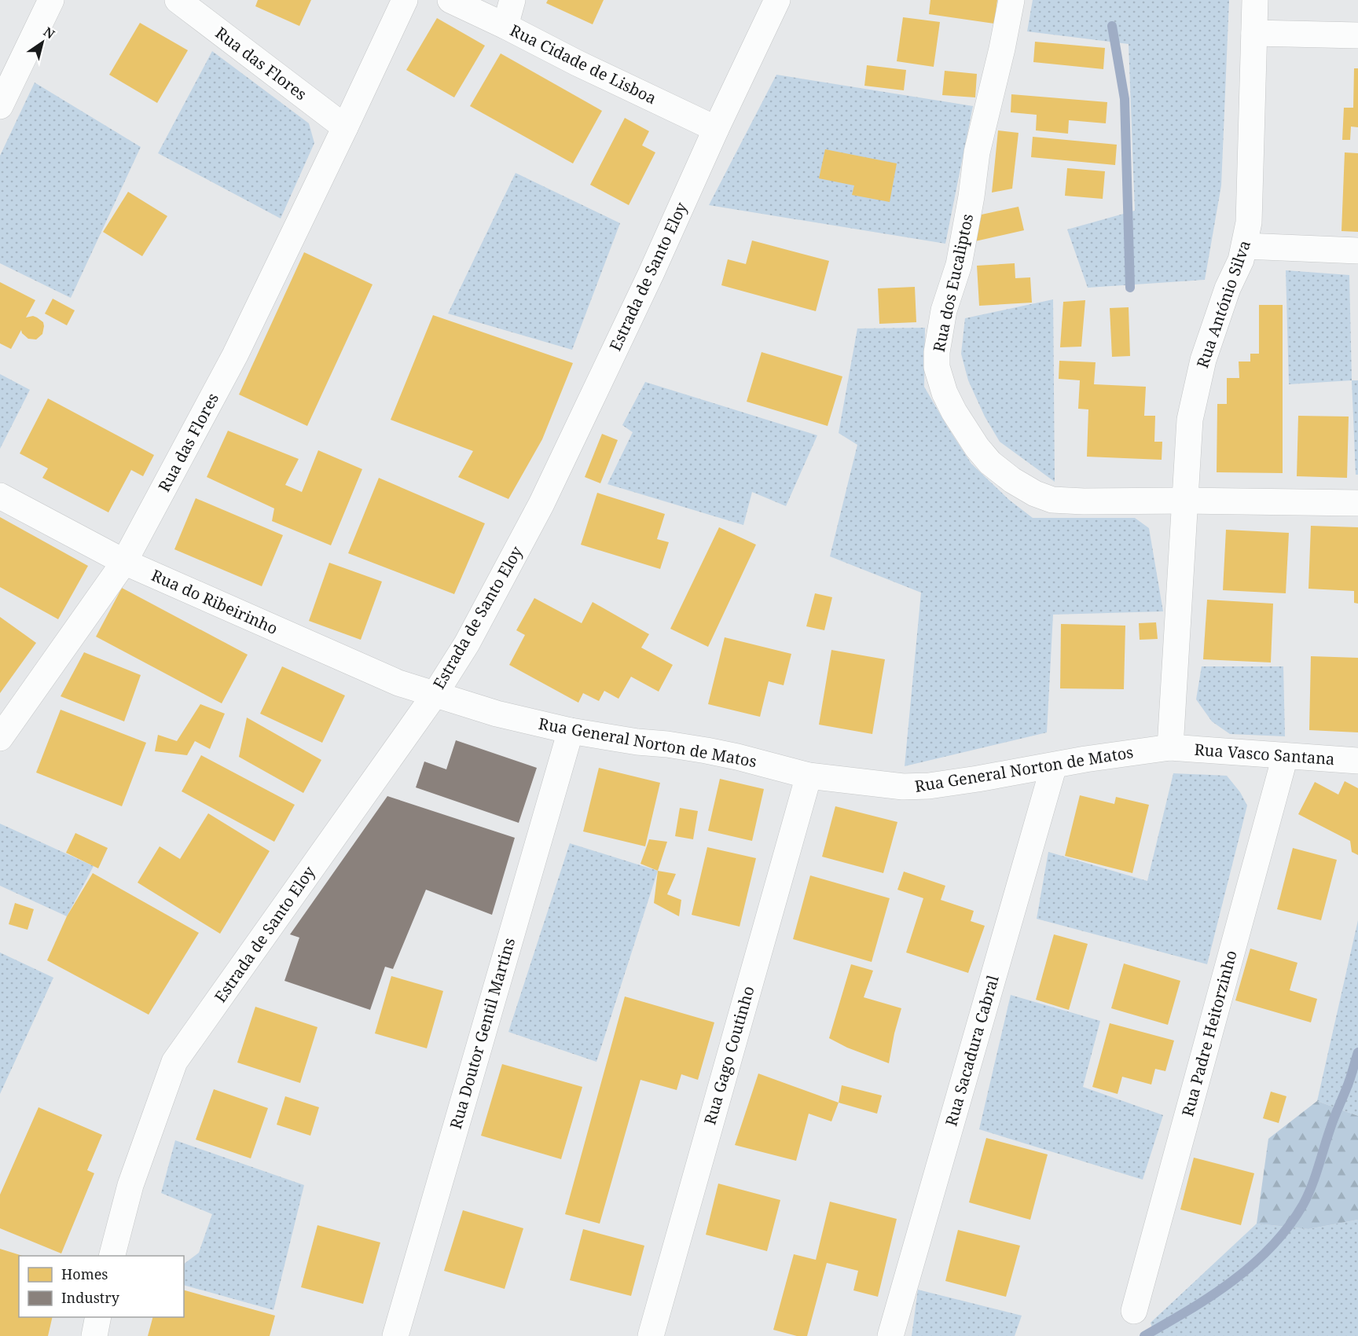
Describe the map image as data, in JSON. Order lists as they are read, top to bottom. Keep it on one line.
{"streets":{"street":["Rua das Flores","Rua Cidade de Lisboa","Estrada de Santo Eloy","Rua dos Eucaliptos","Rua António Silva","Rua do Ribeirinho","Rua General Norton de Matos","Rua Vasco Santana","Rua Doutor Gentil Martins","Rua Padre Heitorzinho","Rua Sacadura Cabral","Rua Gago Coutinho"]},"crossings":[["Rua das Flores","Rua do Ribeirinho"],["Rua Cidade de Lisboa","Estrada de Santo Eloy"],["Estrada de Santo Eloy","Rua do Ribeirinho"],["Estrada de Santo Eloy","Rua General Norton de Matos"],["Rua dos Eucaliptos","Rua António Silva"],["Rua António Silva","Rua General Norton de Matos"],["Rua António Silva","Rua Vasco Santana"],["Rua do Ribeirinho","Rua General Norton de Matos"],["Rua General Norton de Matos","Rua Vasco Santana"],["Rua General Norton de Matos","Rua Doutor Gentil Martins"],["Rua General Norton de Matos","Rua Sacadura Cabral"],["Rua General Norton de Matos","Rua Gago Coutinho"],["Rua Vasco Santana","Rua Padre Heitorzinho"]],"legend":["Homes","Industry"],"north":"top right"}
